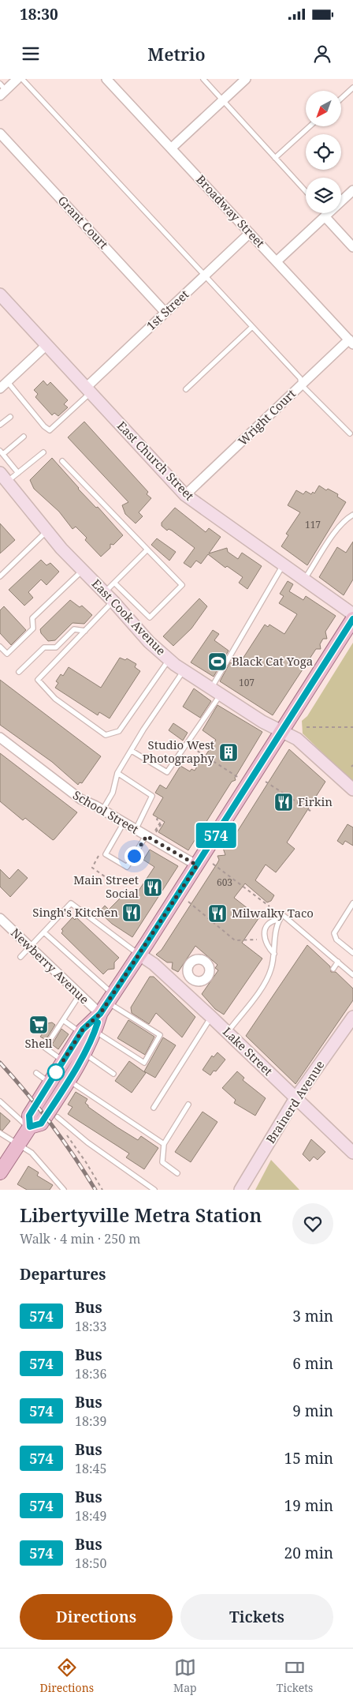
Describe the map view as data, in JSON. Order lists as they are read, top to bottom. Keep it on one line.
{"streets":{"street":["Broadway Street","Grant Court","1st Street","Wright Court","East Church Street","East Cook Avenue","School Street","Newberry Avenue","Lake Street","Brainerd Avenue"]},"crossings":[["Broadway Street","1st Street"],["Broadway Street","Wright Court"],["Grant Court","1st Street"],["1st Street","East Church Street"],["Wright Court","East Church Street"],["Lake Street","Brainerd Avenue"]],"places":{"sports":["Black Cat Yoga"],"building":["Studio West Photography"],"restaurant":["Firkin","Main Street Social","Singh's Kitchen","Milwalky Taco"],"supermarket":["Shell"]},"lines":["bus line 574"],"house_numbers":["117","107","603"],"north":"bottom left","page":{"status":"18:30","header":"Metrio","on_map":"574","heading":[["Libertyville Metra Station","Walk · 4 min · 250 m"],"Departures"],"list":[{"mark":"574","name":"Bus","note":"18:33","value":"3 min"},{"mark":"574","name":"Bus","note":"18:36","value":"6 min"},{"mark":"574","name":"Bus","note":"18:39","value":"9 min"},{"mark":"574","name":"Bus","note":"18:45","value":"15 min"},{"mark":"574","name":"Bus","note":"18:49","value":"19 min"},{"mark":"574","name":"Bus","note":"18:50","value":"20 min"}],"buttons":["Directions","Tickets"],"tabs":["Directions","Map","Tickets"]}}
